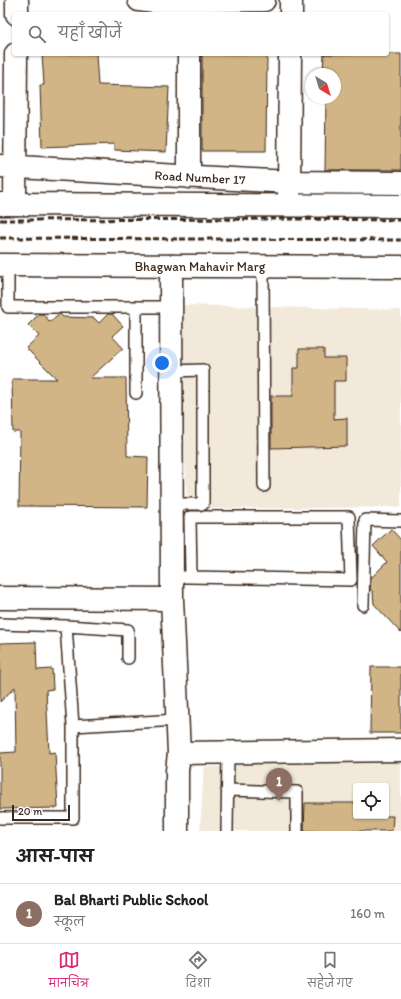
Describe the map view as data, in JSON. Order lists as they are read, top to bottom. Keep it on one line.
{"streets":{"street":["Road Number 17","Bhagwan Mahavir Marg"]},"scale_bar":"20 m","north":"bottom right","page":{"search":"यहाँ खोजें","pins":"1","scale":"20 m","heading":"आस-पास","list":[{"mark":"1","name":"Bal Bharti Public School","note":"स्कूल","value":"160 m"}],"nav":["मानचित्र","दिशा","सहेजे गए"]}}
